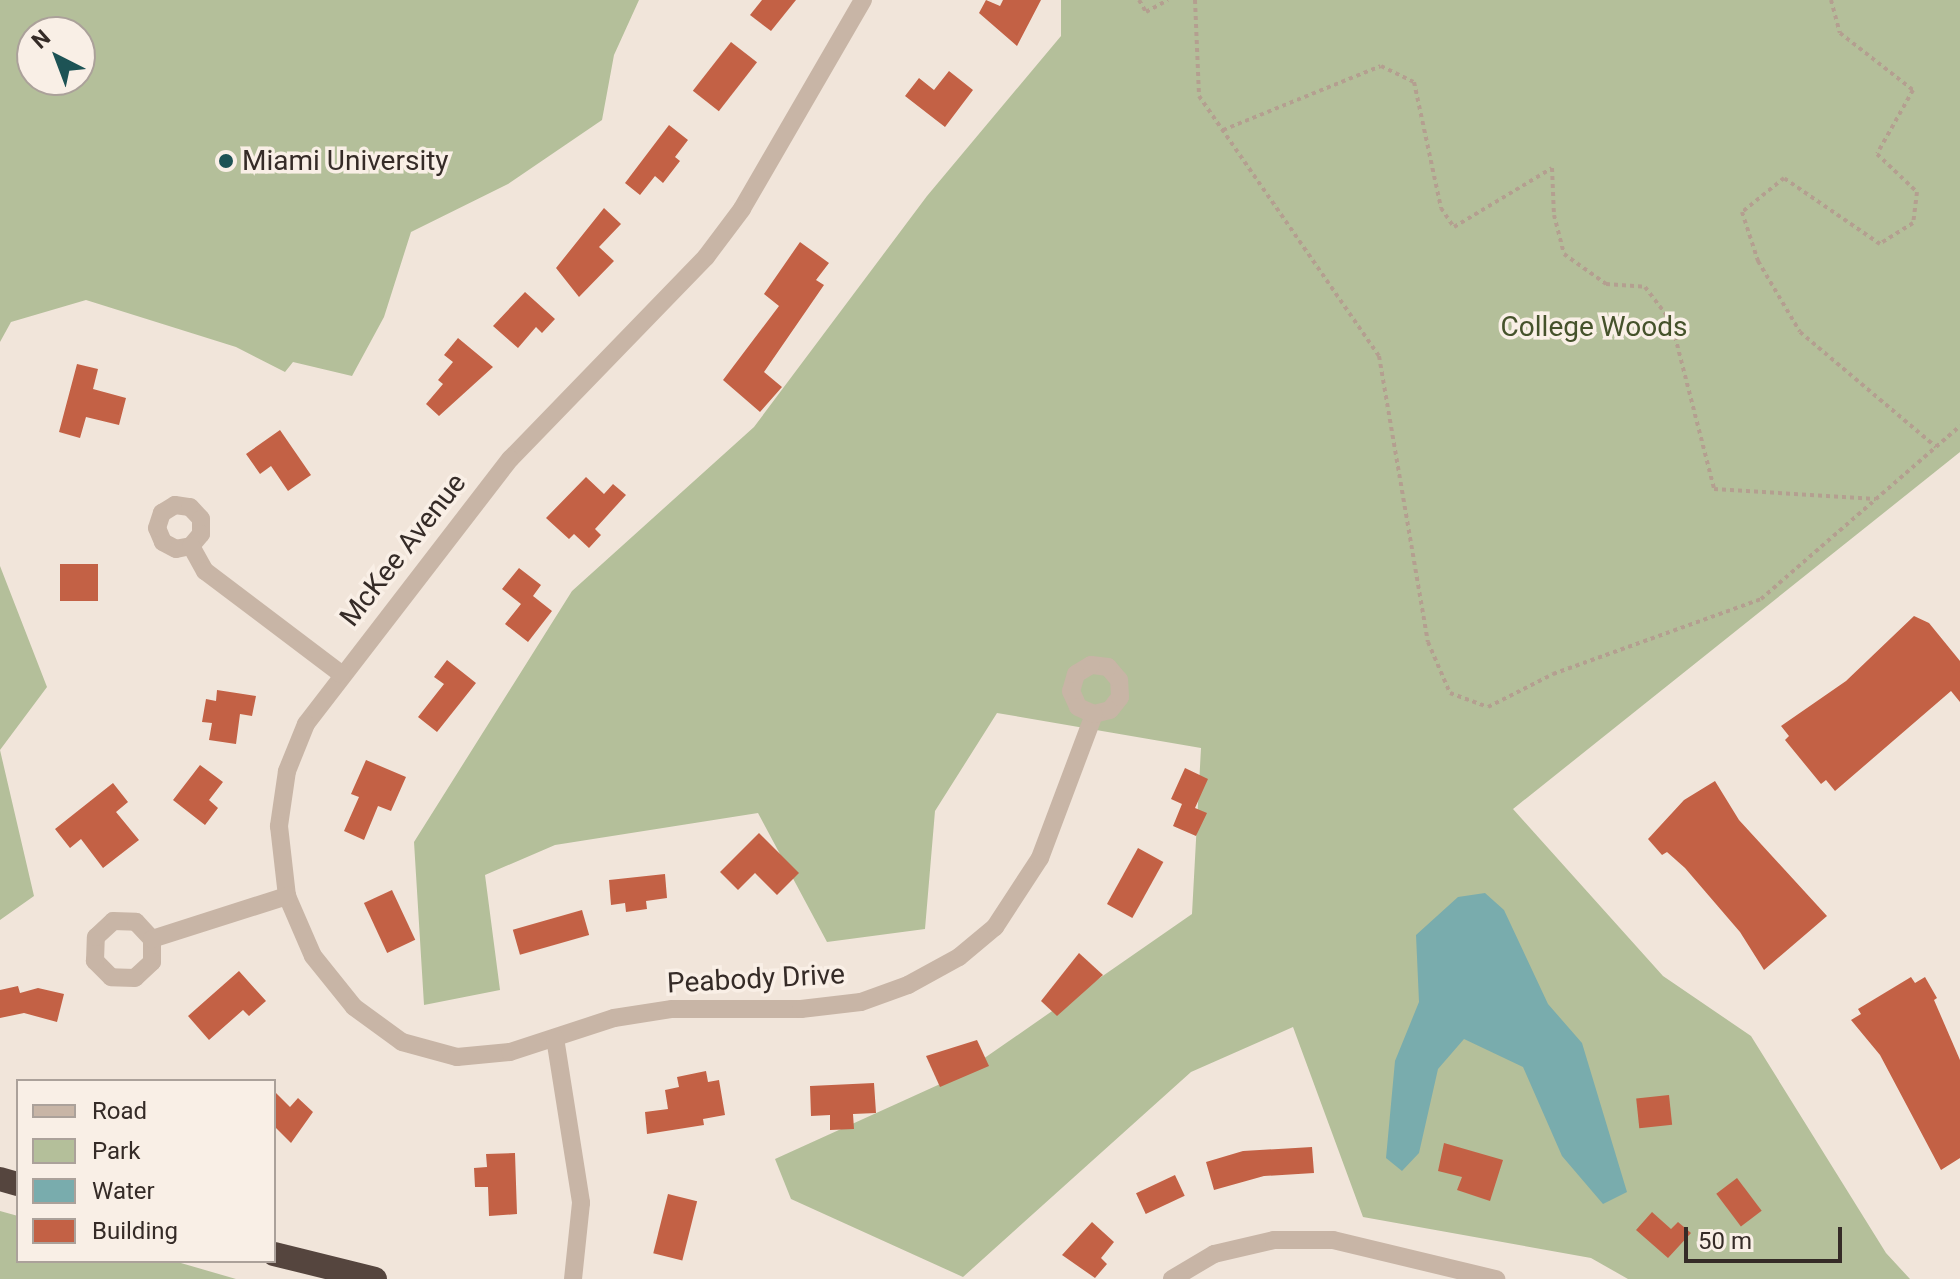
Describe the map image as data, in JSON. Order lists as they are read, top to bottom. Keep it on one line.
{"streets":{"street":["McKee Avenue","Peabody Drive"]},"crossings":[["McKee Avenue","Peabody Drive"]],"parks":["College Woods"],"places":["Miami University"],"legend":["Road","Park","Water","Building"],"scale_bar":"50 m","north":"top left"}
